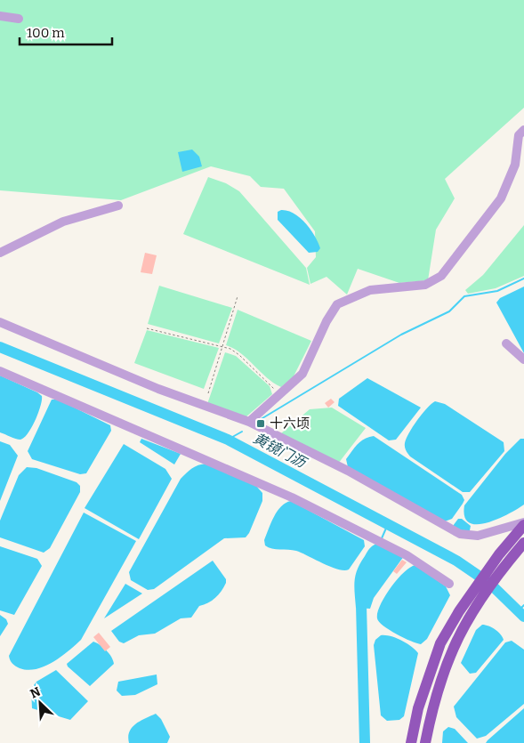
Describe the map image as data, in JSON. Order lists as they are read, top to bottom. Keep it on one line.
{"water":["黄镜门沥"],"places":{"transit":["十六顷"]},"scale_bar":"100 m","north":"top left"}
